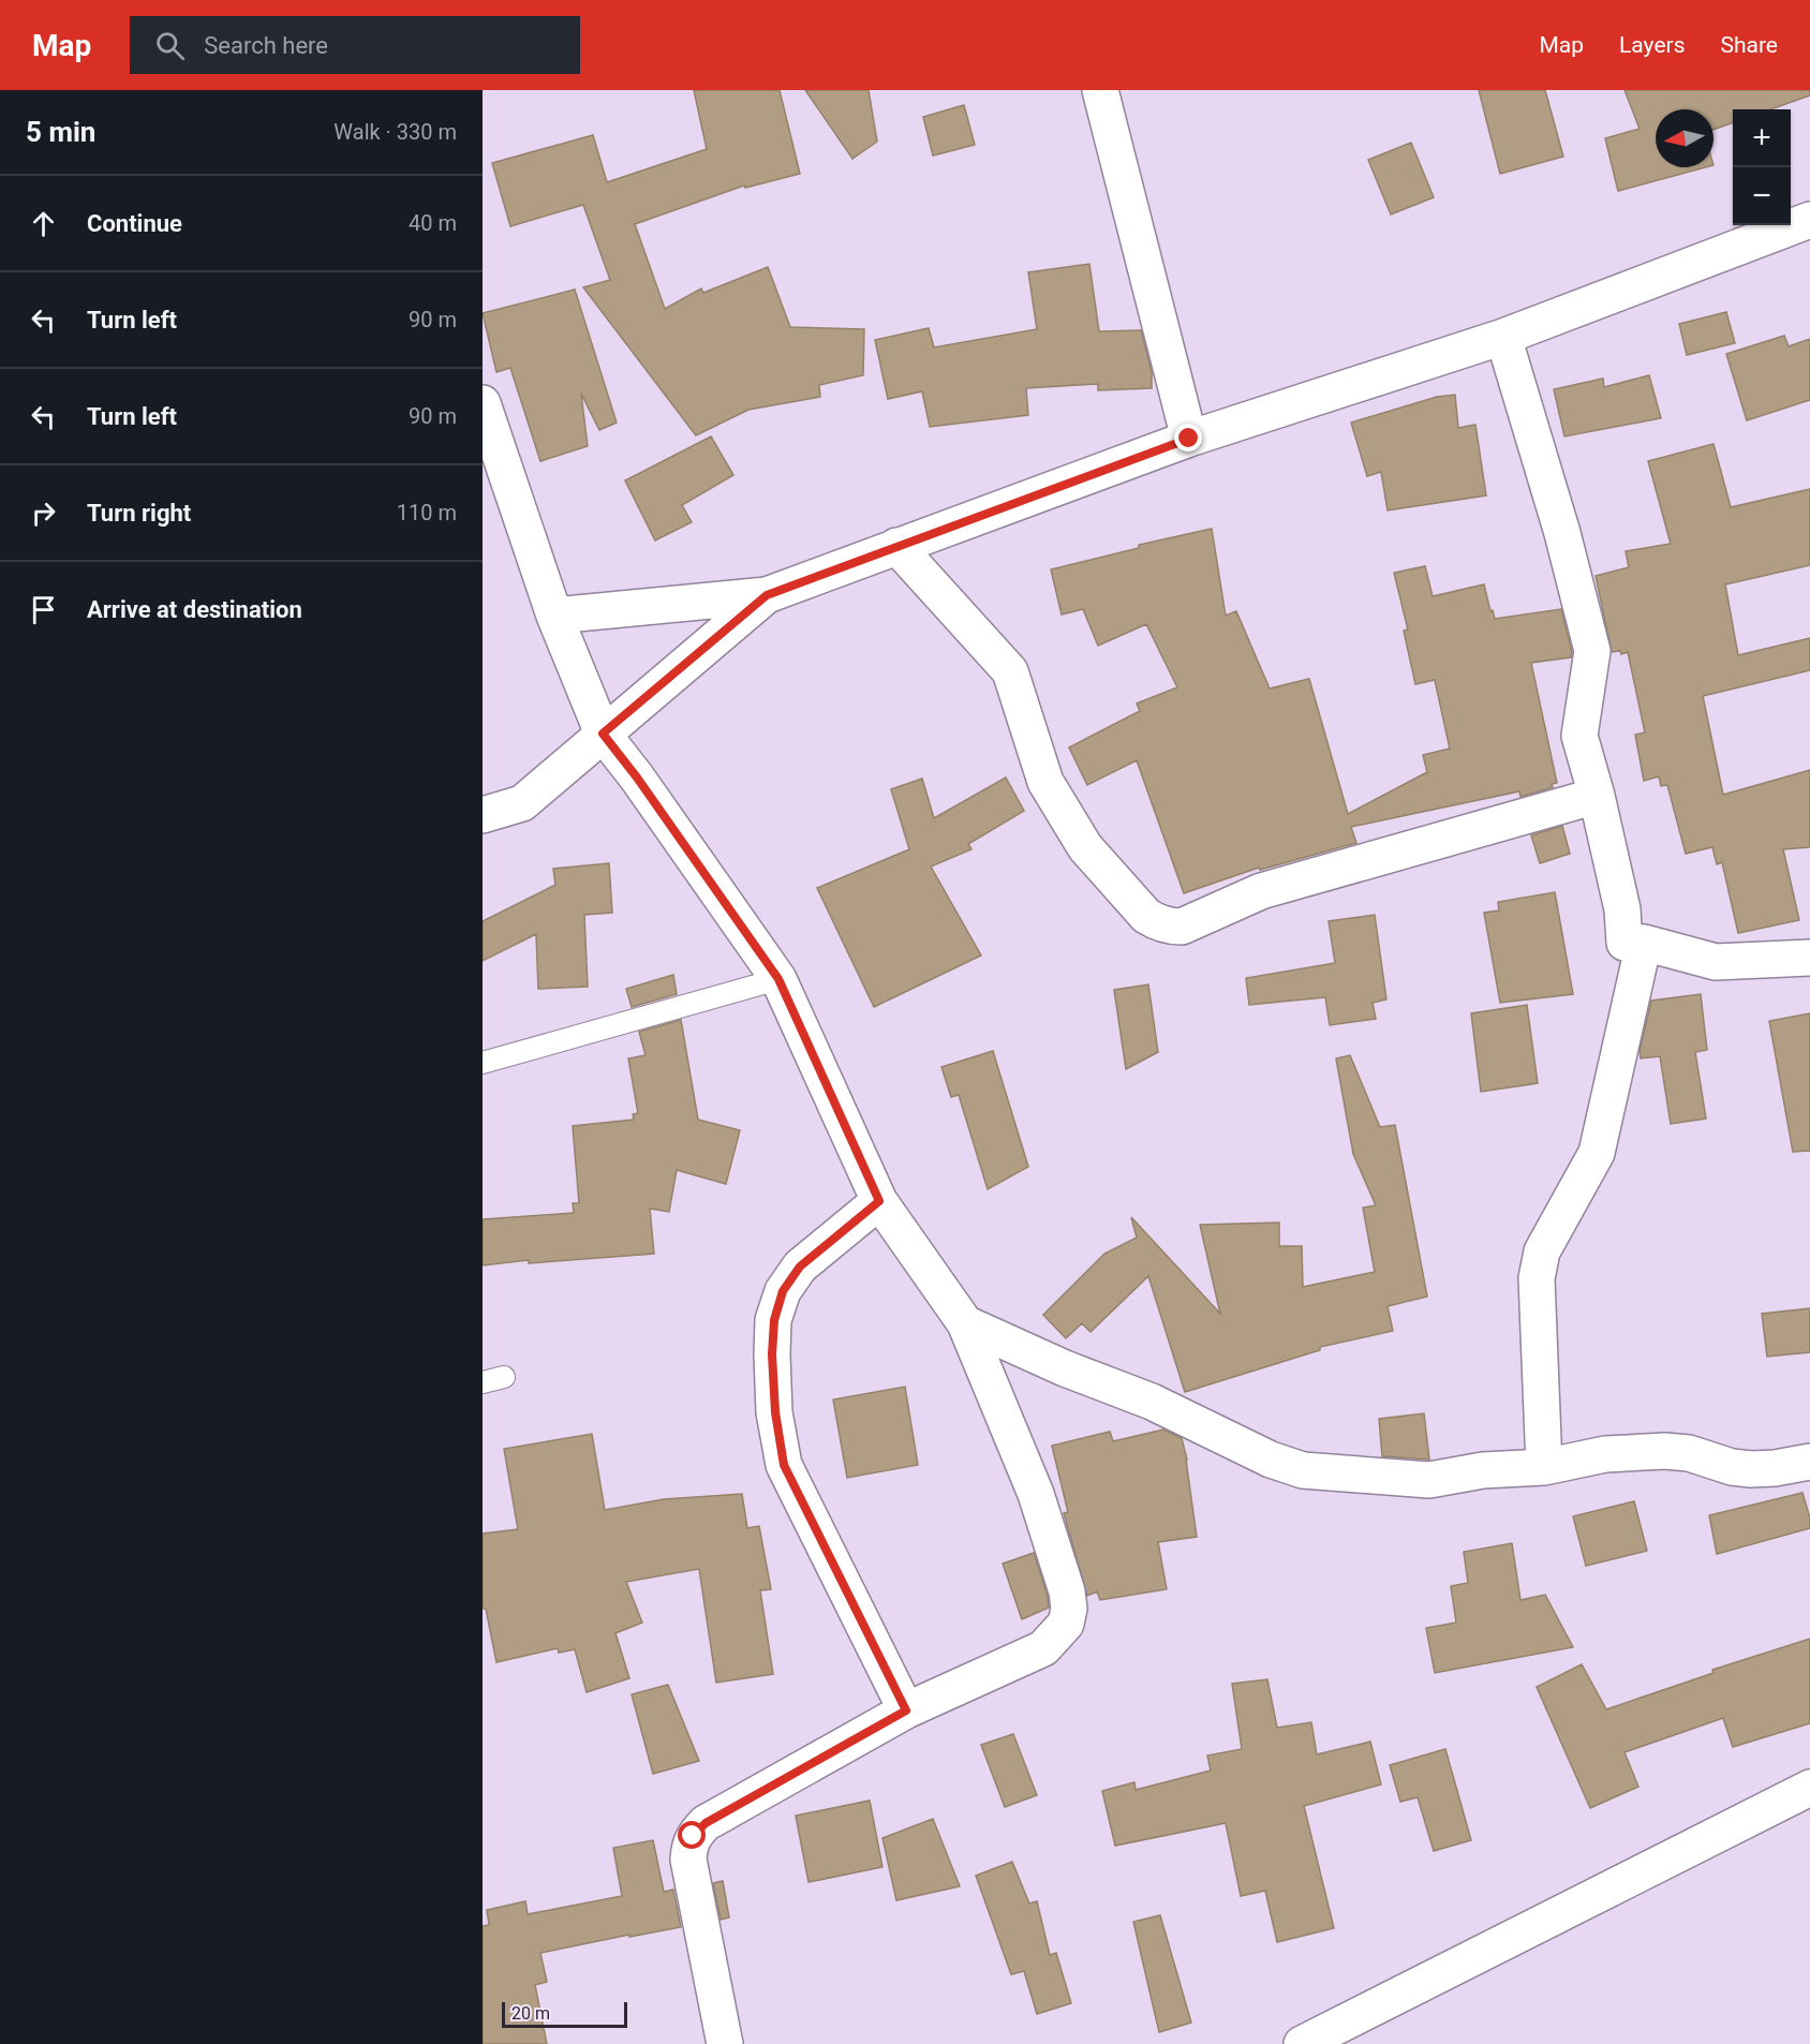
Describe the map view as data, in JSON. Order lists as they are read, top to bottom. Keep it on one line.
{"scale_bar":"20 m","north":"left","page":{"header":"Map","search":"Search here","nav":["Map","Layers","Share"],"heading":["5 min","Walk · 330 m"],"map_buttons":["+","−"],"list":[["Continue","40 m"],["Turn left","90 m"],["Turn left","90 m"],["Turn right","110 m"],"Arrive at destination"],"scale":"20 m"}}
